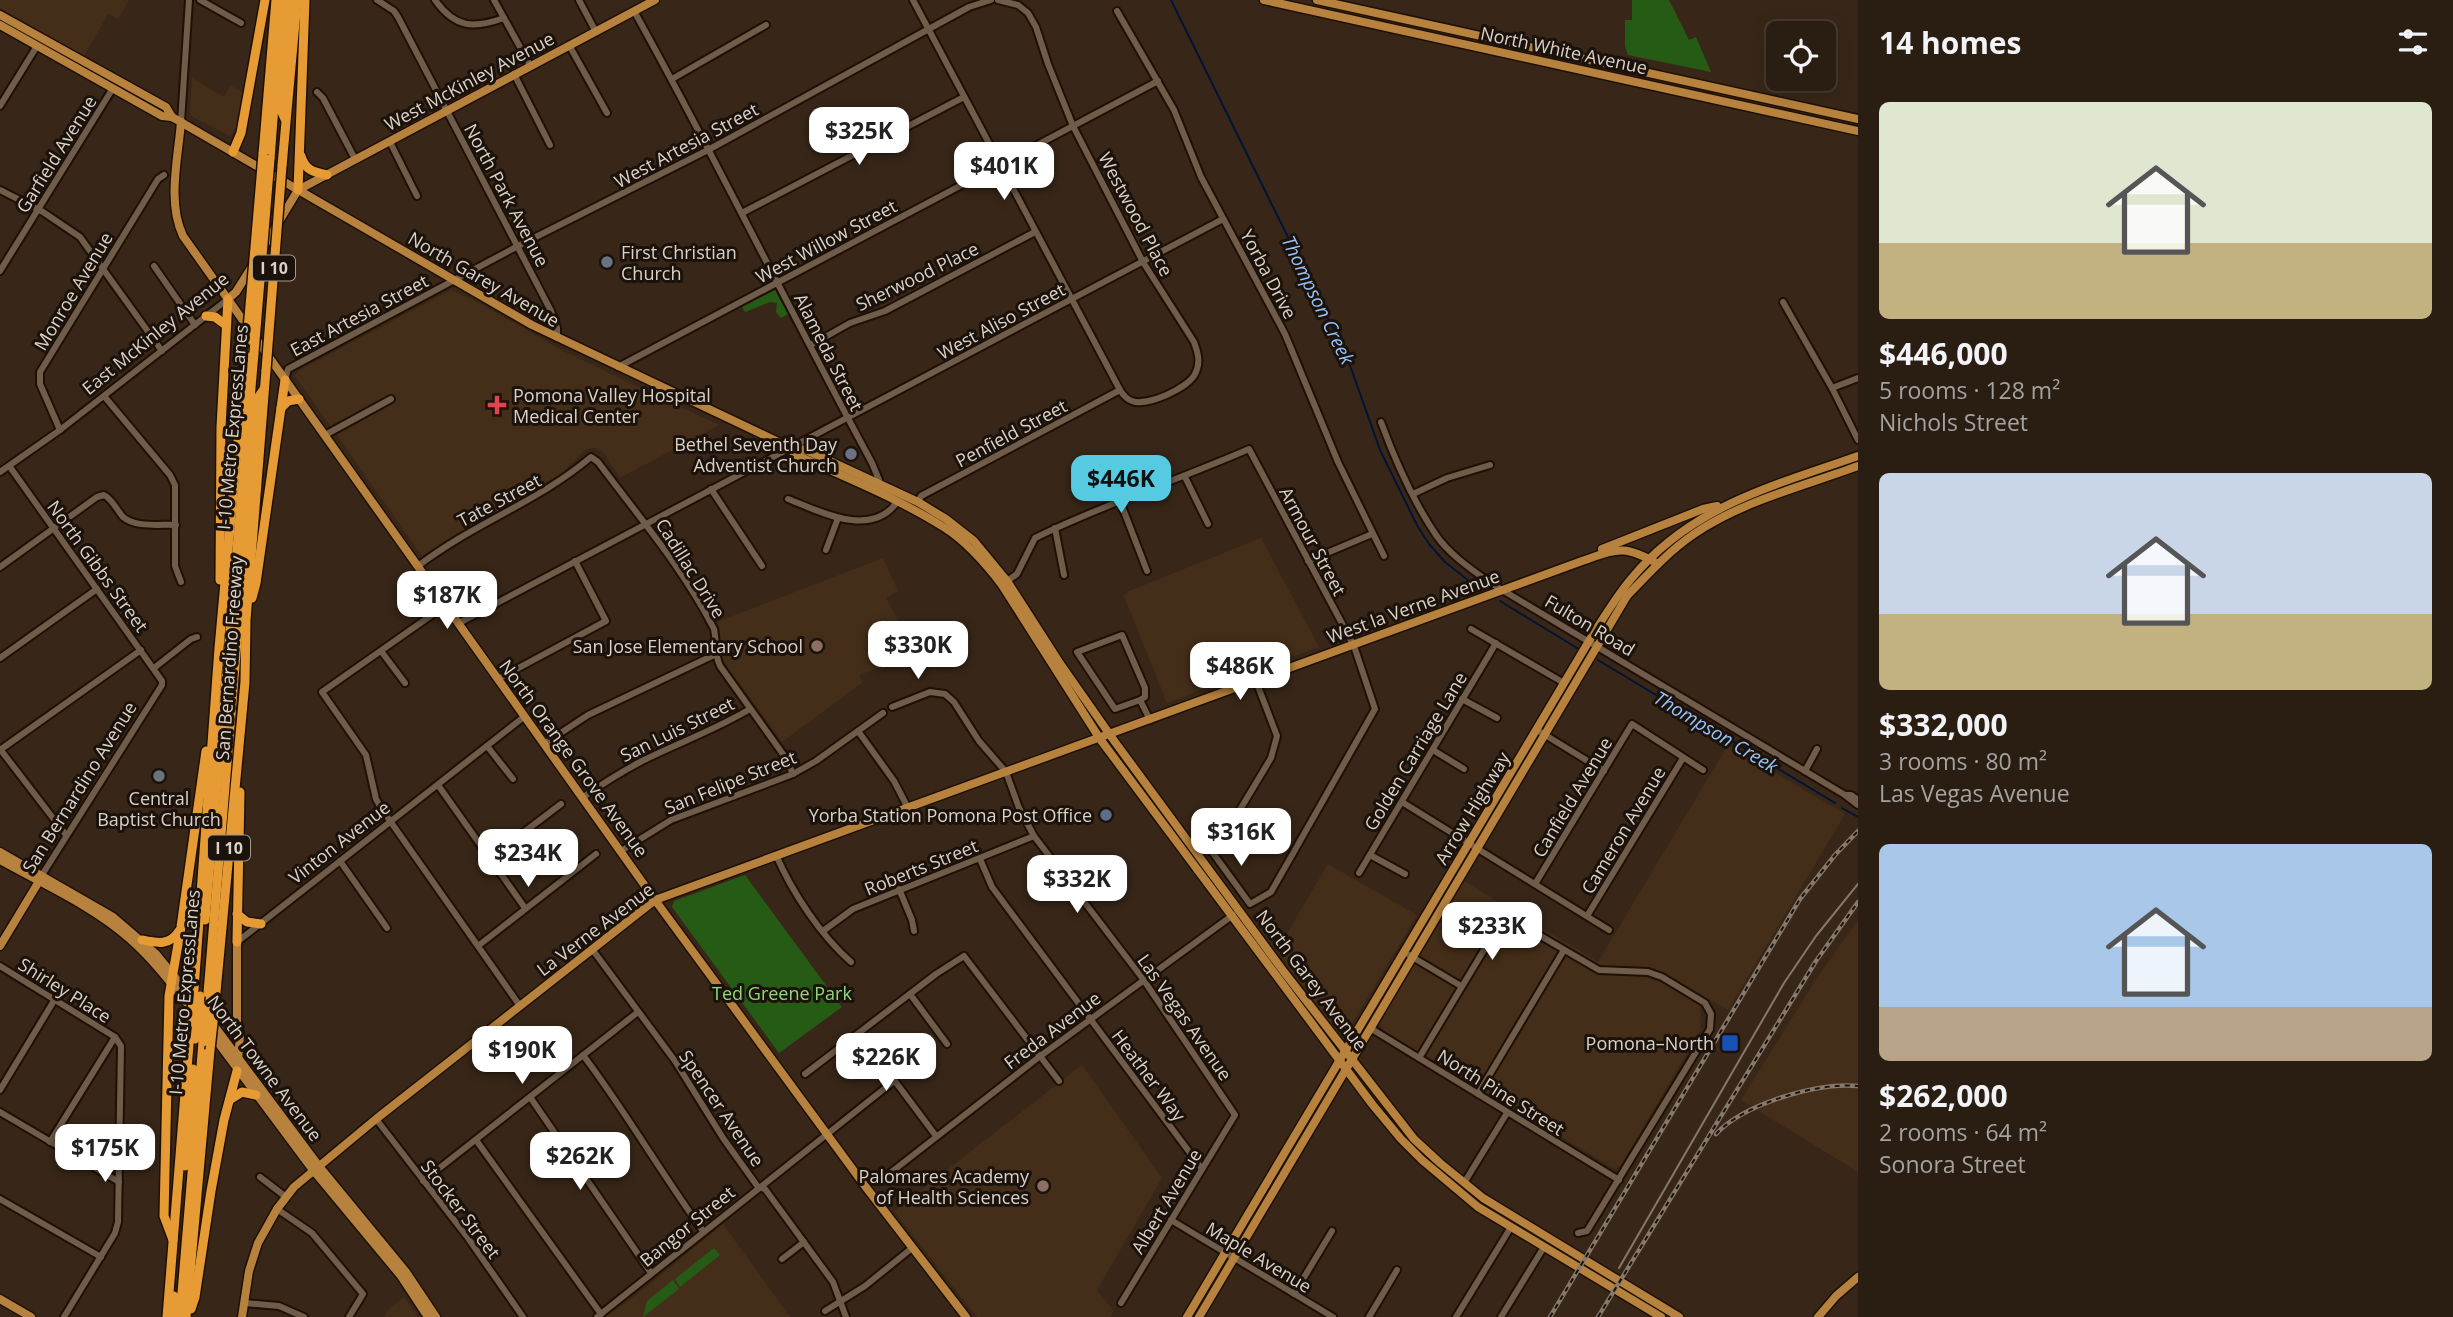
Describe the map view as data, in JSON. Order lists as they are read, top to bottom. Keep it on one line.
{"streets":{"highway":["I 10","I-10 Metro ExpressLanes","San Bernardino Freeway"],"main road":["North White Avenue","West McKinley Avenue","North Garey Avenue","East McKinley Avenue","West la Verne Avenue","North Orange Grove Avenue","San Bernardino Avenue","Arrow Highway","La Verne Avenue","North Towne Avenue"],"street":["West Artesia Street","Garfield Avenue","North Park Avenue","Westwood Place","West Willow Street","Yorba Drive","Sherwood Place","Monroe Avenue","East Artesia Street","West Aliso Street","Alameda Street","Penfield Street","Tate Street","Armour Street","North Gibbs Street","Cadillac Drive","Fulton Road","San Luis Street","Golden Carriage Lane","San Felipe Street","Canfield Avenue","Cameron Avenue","Vinton Avenue","Roberts Street","Shirley Place","Las Vegas Avenue","Freda Avenue","Heather Way","North Pine Street","Spencer Avenue","Albert Avenue","Stocker Street","Bangor Street","Maple Avenue"]},"crossings":[["West McKinley Avenue","North Park Avenue"],["West McKinley Avenue","North Garey Avenue"],["West McKinley Avenue","East McKinley Avenue"],["West McKinley Avenue","Alameda Street"],["West Artesia Street","North Park Avenue"],["West Artesia Street","North Garey Avenue"],["West Artesia Street","East Artesia Street"],["West Artesia Street","Alameda Street"],["Garfield Avenue","North Garey Avenue"],["North Park Avenue","North Garey Avenue"],["Westwood Place","West Willow Street"],["Westwood Place","West Aliso Street"],["Westwood Place","Penfield Street"],["West Willow Street","Yorba Drive"],["West Willow Street","North Garey Avenue"],["West Willow Street","Alameda Street"],["Yorba Drive","West Aliso Street"],["Sherwood Place","Alameda Street"],["North Garey Avenue","East Artesia Street"],["North Garey Avenue","West Aliso Street"],["North Garey Avenue","East McKinley Avenue"],["North Garey Avenue","Alameda Street"],["North Garey Avenue","Penfield Street"],["North Garey Avenue","West la Verne Avenue"],["North Garey Avenue","North Orange Grove Avenue"],["North Garey Avenue","Arrow Highway"],["North Garey Avenue","La Verne Avenue"],["North Garey Avenue","Freda Avenue"],["Monroe Avenue","East McKinley Avenue"],["East Artesia Street","North Orange Grove Avenue"],["West Aliso Street","Alameda Street"],["West Aliso Street","Cadillac Drive"],["West Aliso Street","North Orange Grove Avenue"],["East McKinley Avenue","North Gibbs Street"],["East McKinley Avenue","North Orange Grove Avenue"],["I-10 Metro ExpressLanes","San Bernardino Freeway"],["Tate Street","Cadillac Drive"],["Tate Street","North Orange Grove Avenue"],["Armour Street","West la Verne Avenue"],["North Gibbs Street","San Bernardino Avenue"],["Cadillac Drive","San Luis Street"],["Cadillac Drive","San Felipe Street"],["West la Verne Avenue","Fulton Road"],["West la Verne Avenue","Arrow Highway"],["West la Verne Avenue","La Verne Avenue"],["Fulton Road","Arrow Highway"],["San Luis Street","North Orange Grove Avenue"],["North Orange Grove Avenue","San Felipe Street"],["North Orange Grove Avenue","Vinton Avenue"],["North Orange Grove Avenue","La Verne Avenue"],["North Orange Grove Avenue","Bangor Street"],["San Bernardino Avenue","North Towne Avenue"],["Canfield Avenue","Cameron Avenue"],["Arrow Highway","North Pine Street"],["Arrow Highway","Maple Avenue"],["Roberts Street","Las Vegas Avenue"],["Roberts Street","Heather Way"],["La Verne Avenue","Las Vegas Avenue"],["La Verne Avenue","North Towne Avenue"],["La Verne Avenue","Spencer Avenue"],["La Verne Avenue","Stocker Street"],["Las Vegas Avenue","Freda Avenue"],["Las Vegas Avenue","Albert Avenue"],["Freda Avenue","Heather Way"],["Heather Way","Albert Avenue"],["Spencer Avenue","Bangor Street"],["Albert Avenue","Maple Avenue"]],"water":["Thompson Creek"],"parks":["Ted Greene Park"],"places":{"other":["First Christian Church","Bethel Seventh Day Adventist Church","San Jose Elementary School","Central Baptist Church","Yorba Station Pomona Post Office","Palomares Academy of Health Sciences"],"health":["Pomona Valley Hospital Medical Center"],"transit":["Pomona–North"]},"page":{"heading":"14 homes","list":[{"name":"$446,000","note":"5 rooms · 128 m² · Nichols Street"},{"name":"$332,000","note":"3 rooms · 80 m² · Las Vegas Avenue"},{"name":"$262,000","note":"2 rooms · 64 m² · Sonora Street"}],"price":["$325K","$401K","$446K","$187K","$330K","$486K","$316K","$234K","$332K","$233K","$190K","$226K","$175K","$262K"]}}
